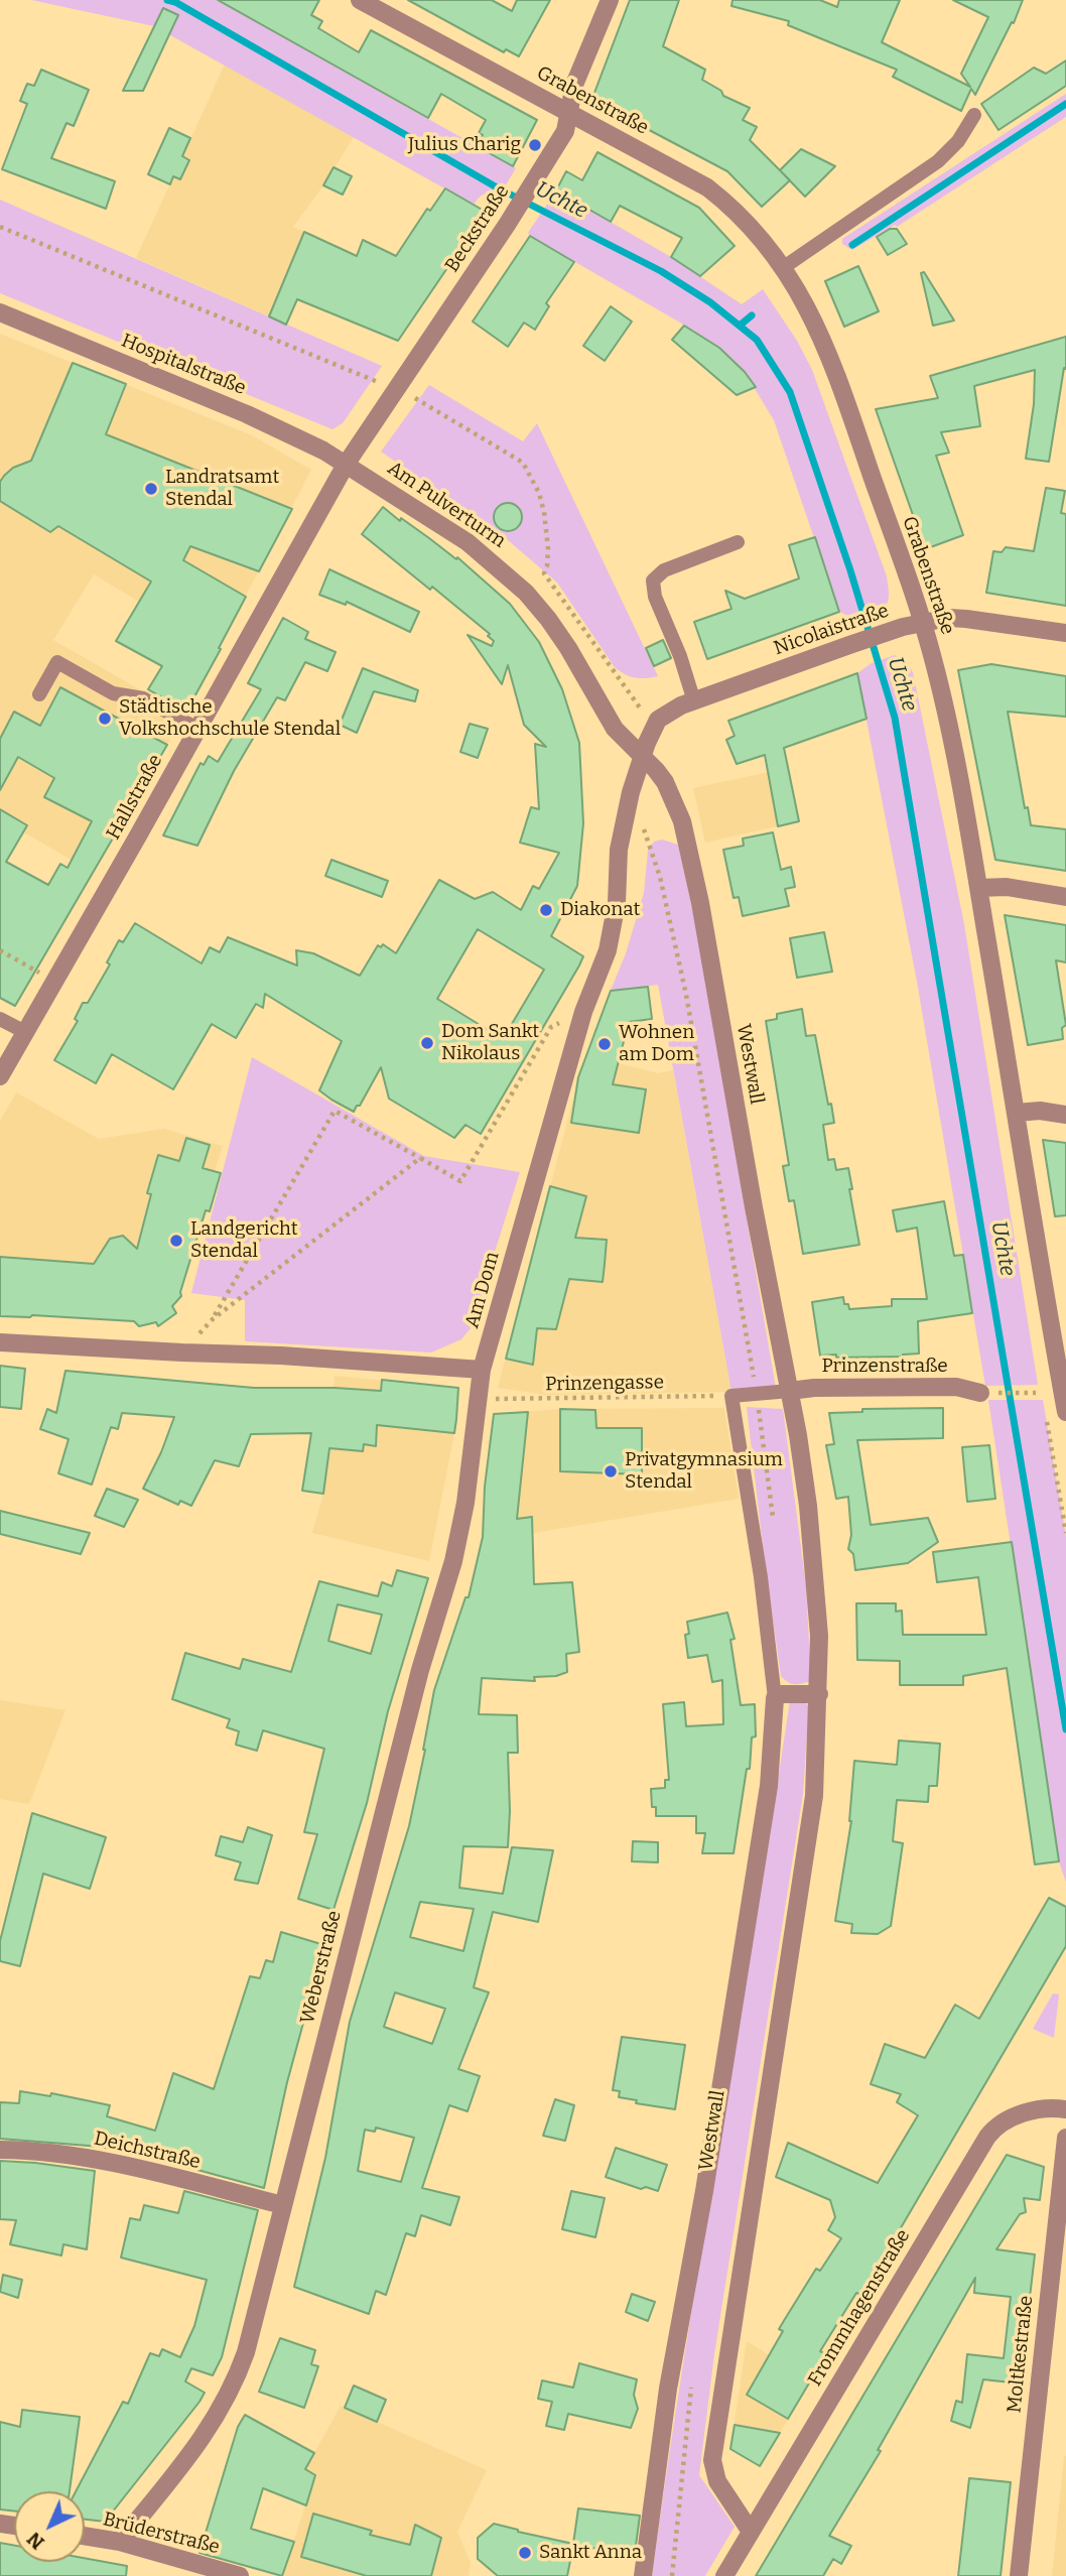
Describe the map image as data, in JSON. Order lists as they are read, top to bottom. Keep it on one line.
{"streets":{"street":["Grabenstraße","Beckstraße","Hospitalstraße","Am Pulverturm","Nicolaistraße","Hallstraße","Westwall","Am Dom","Prinzenstraße","Weberstraße","Deichstraße","Frommhagenstraße","Moltkestraße","Brüderstraße"],"path":["Prinzengasse"]},"crossings":[["Grabenstraße","Beckstraße"],["Grabenstraße","Nicolaistraße"],["Beckstraße","Hospitalstraße"],["Beckstraße","Am Pulverturm"],["Beckstraße","Hallstraße"],["Hospitalstraße","Am Pulverturm"],["Hospitalstraße","Hallstraße"],["Am Pulverturm","Nicolaistraße"],["Am Pulverturm","Hallstraße"],["Am Pulverturm","Westwall"],["Am Pulverturm","Am Dom"],["Nicolaistraße","Westwall"],["Nicolaistraße","Am Dom"],["Westwall","Am Dom"],["Westwall","Prinzenstraße"],["Westwall","Prinzengasse"],["Westwall","Frommhagenstraße"],["Am Dom","Weberstraße"],["Prinzengasse","Weberstraße"],["Weberstraße","Deichstraße"],["Weberstraße","Brüderstraße"]],"water":["Uchte"],"places":["Julius Charig","Landratsamt Stendal","Städtische Volkshochschule Stendal","Diakonat","Dom Sankt Nikolaus","Wohnen am Dom","Landgericht Stendal","Privatgymnasium Stendal","Sankt Anna"],"north":"bottom left"}
